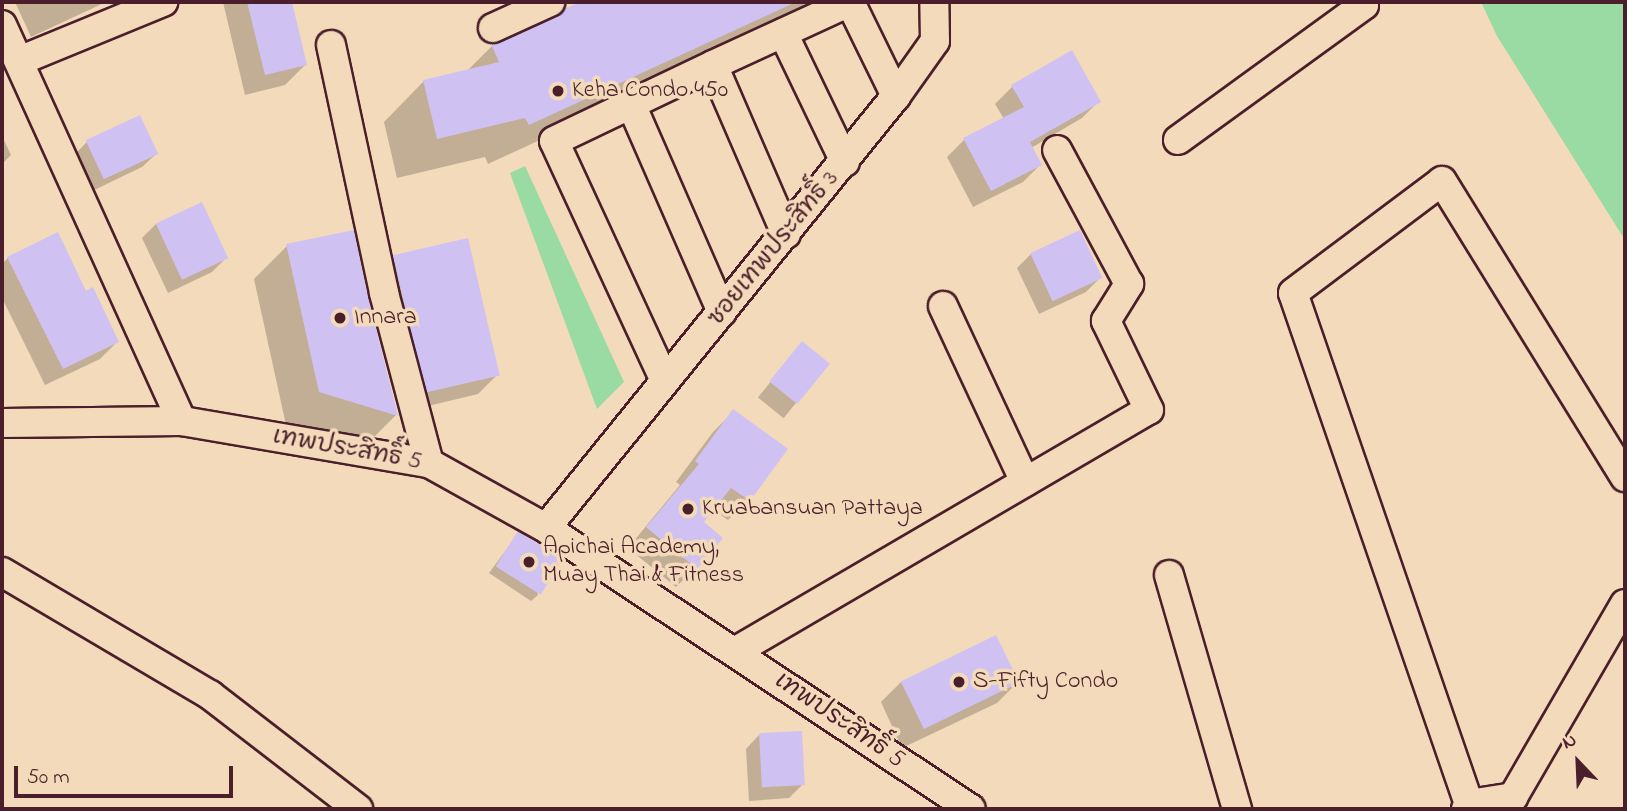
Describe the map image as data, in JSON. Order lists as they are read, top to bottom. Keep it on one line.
{"streets":{"street":["ซอยเทพประสิทธิ์ 3","เทพประสิทธิ์ 5"]},"crossings":[["ซอยเทพประสิทธิ์ 3","เทพประสิทธิ์ 5"]],"places":["Keha Condo 450","Innara","Kruabansuan Pattaya","Apichai Academy, Muay Thai & Fitness","S-Fifty Condo"],"scale_bar":"50 m","north":"top left"}
